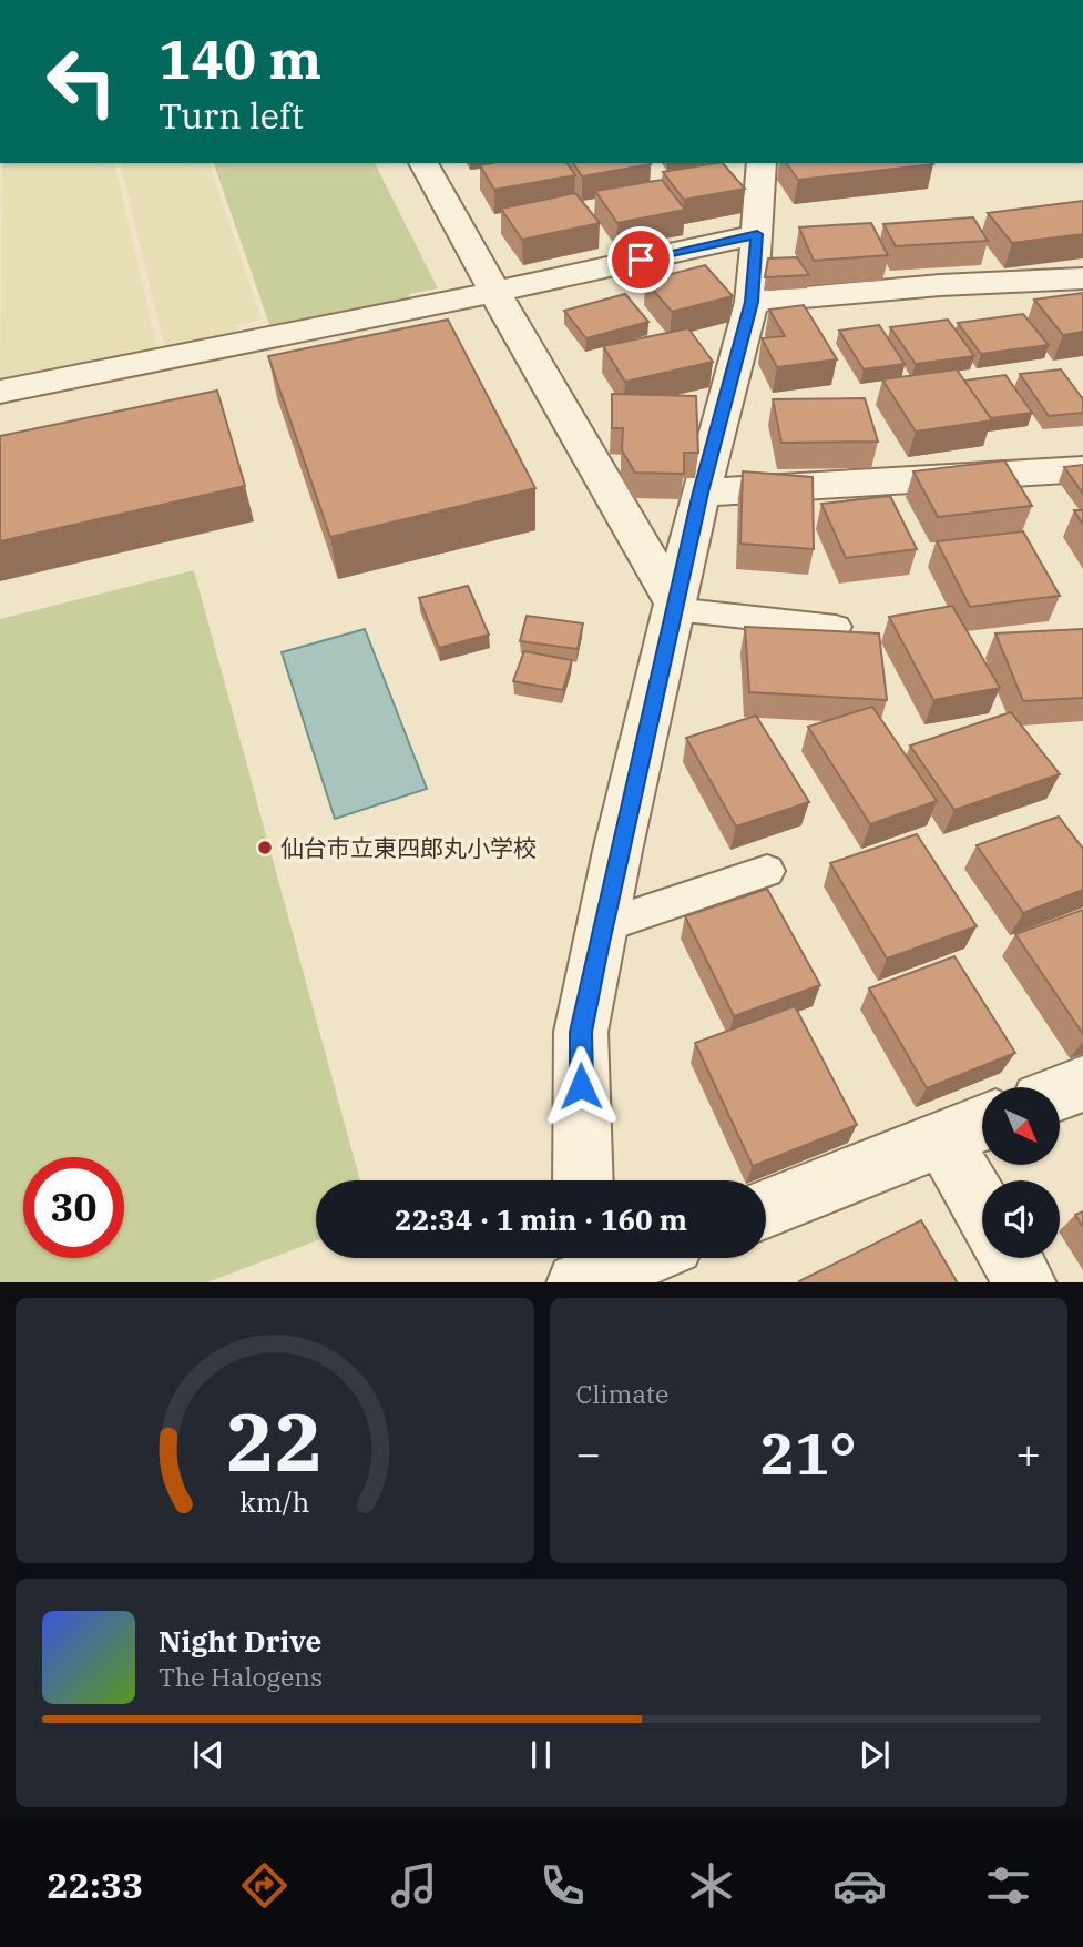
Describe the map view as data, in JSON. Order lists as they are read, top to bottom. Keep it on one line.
{"places":["仙台市立東四郎丸小学校"],"north":"bottom right","page":{"turn":["140 m","Turn left"],"limit":"30","trip":"22:34 · 1 min · 160 m","tile":"Climate","heat":["−","21°","+"],"song":["Night Drive","The Halogens"],"tabs":"22:33","gauge":["22","km/h"]}}
